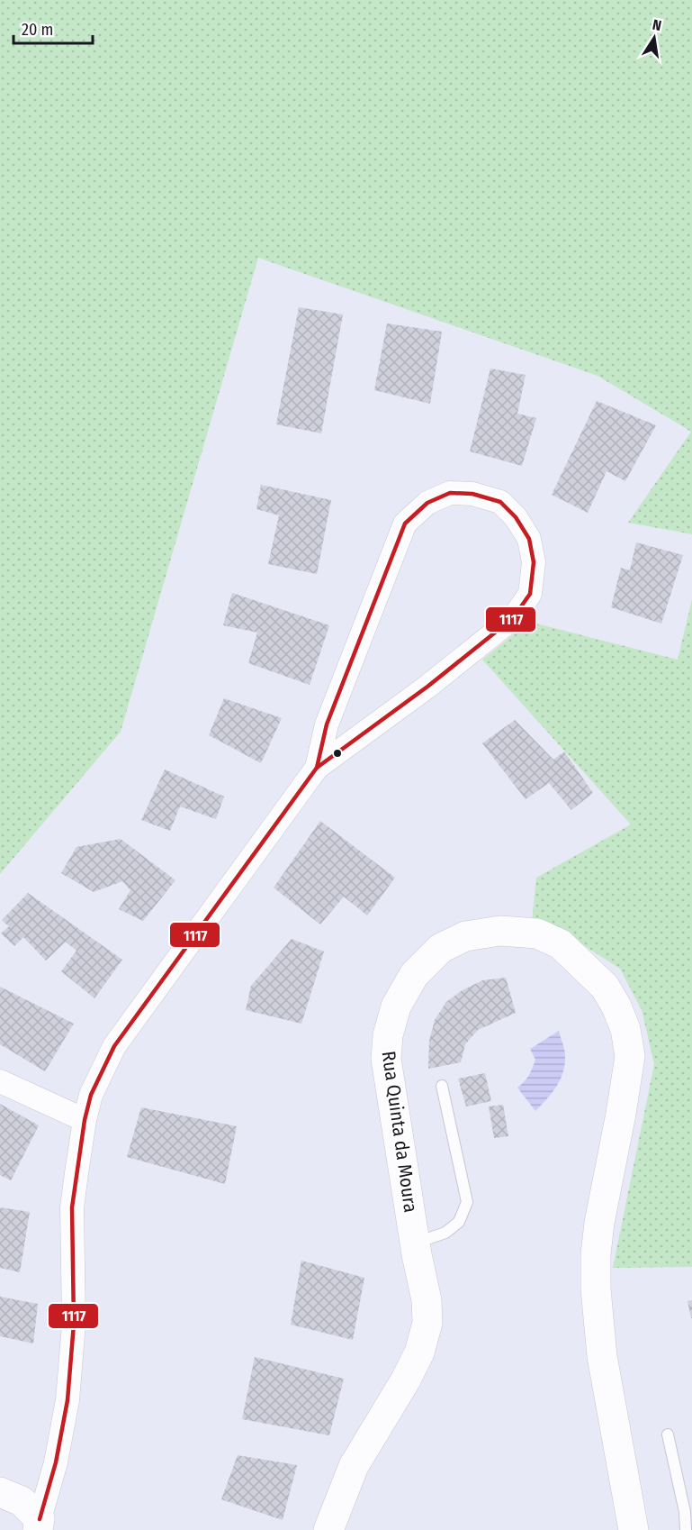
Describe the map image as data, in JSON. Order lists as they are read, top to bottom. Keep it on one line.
{"streets":{"street":["Rua Quinta da Moura"]},"lines":["transit line 1117"],"scale_bar":"20 m","north":"top"}
